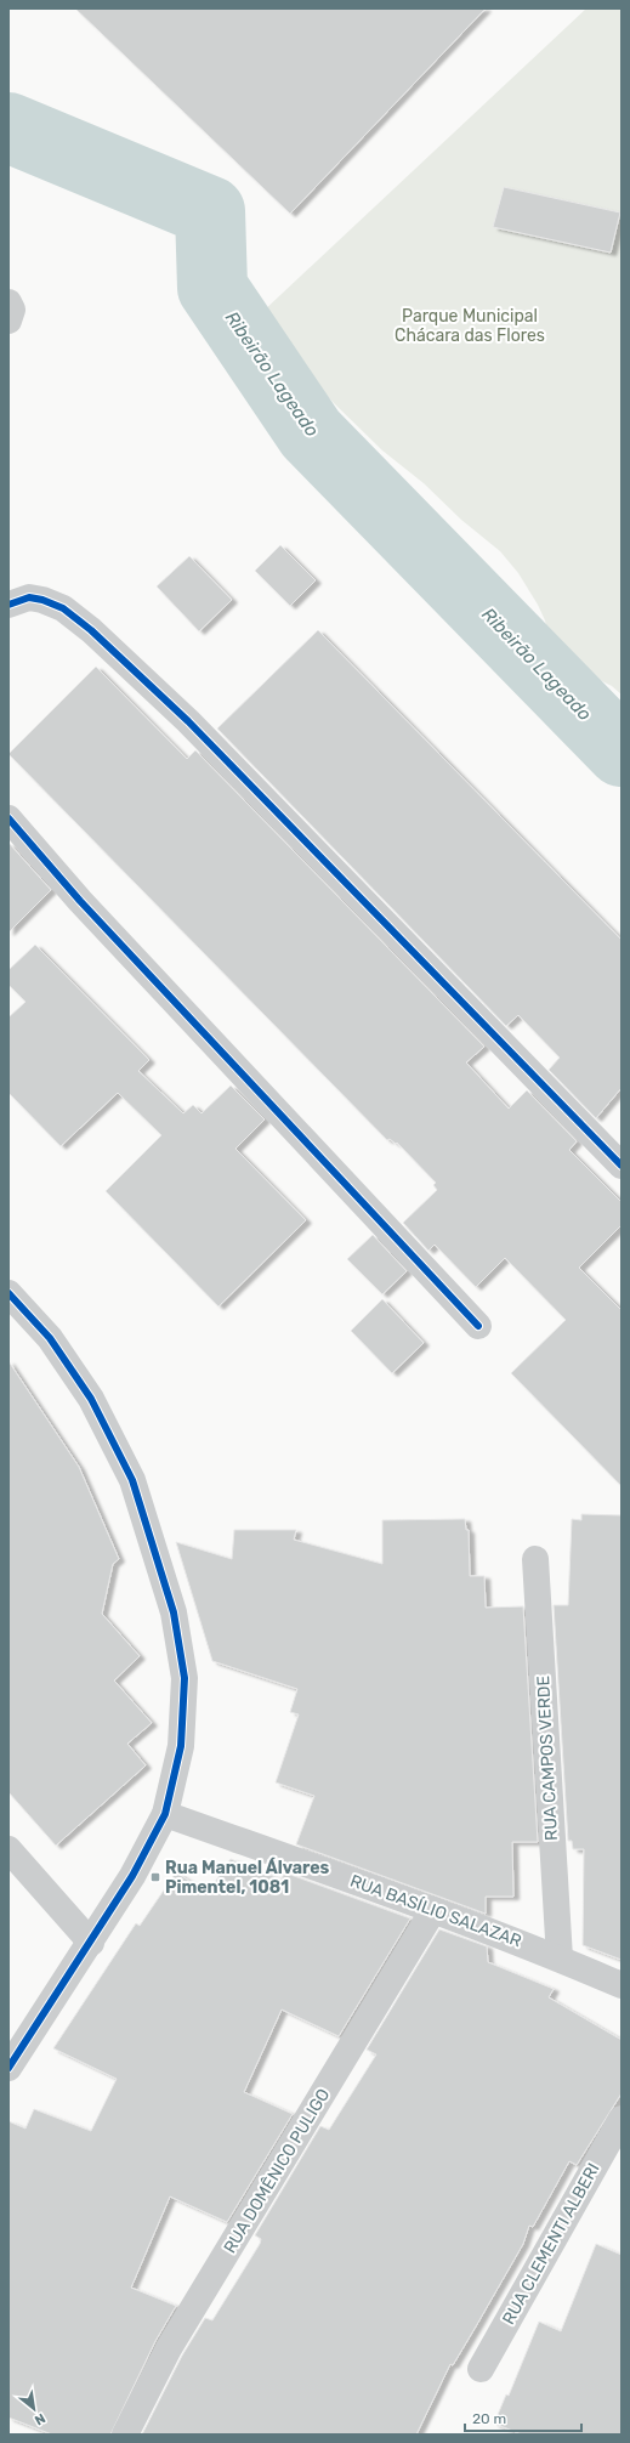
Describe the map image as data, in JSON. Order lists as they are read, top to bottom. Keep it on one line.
{"streets":{"street":["RUA CAMPOS VERDE","RUA BASÍLIO SALAZAR","RUA DOMÊNICO PULIGO","RUA CLEMENTI ALBERI"]},"crossings":[["RUA CAMPOS VERDE","RUA BASÍLIO SALAZAR"],["RUA BASÍLIO SALAZAR","RUA DOMÊNICO PULIGO"]],"water":["Ribeirão Lageado"],"parks":["Parque Municipal Chácara das Flores"],"places":{"transit":["Rua Manuel Álvares Pimentel, 1081"]},"scale_bar":"20 m","north":"bottom right"}
